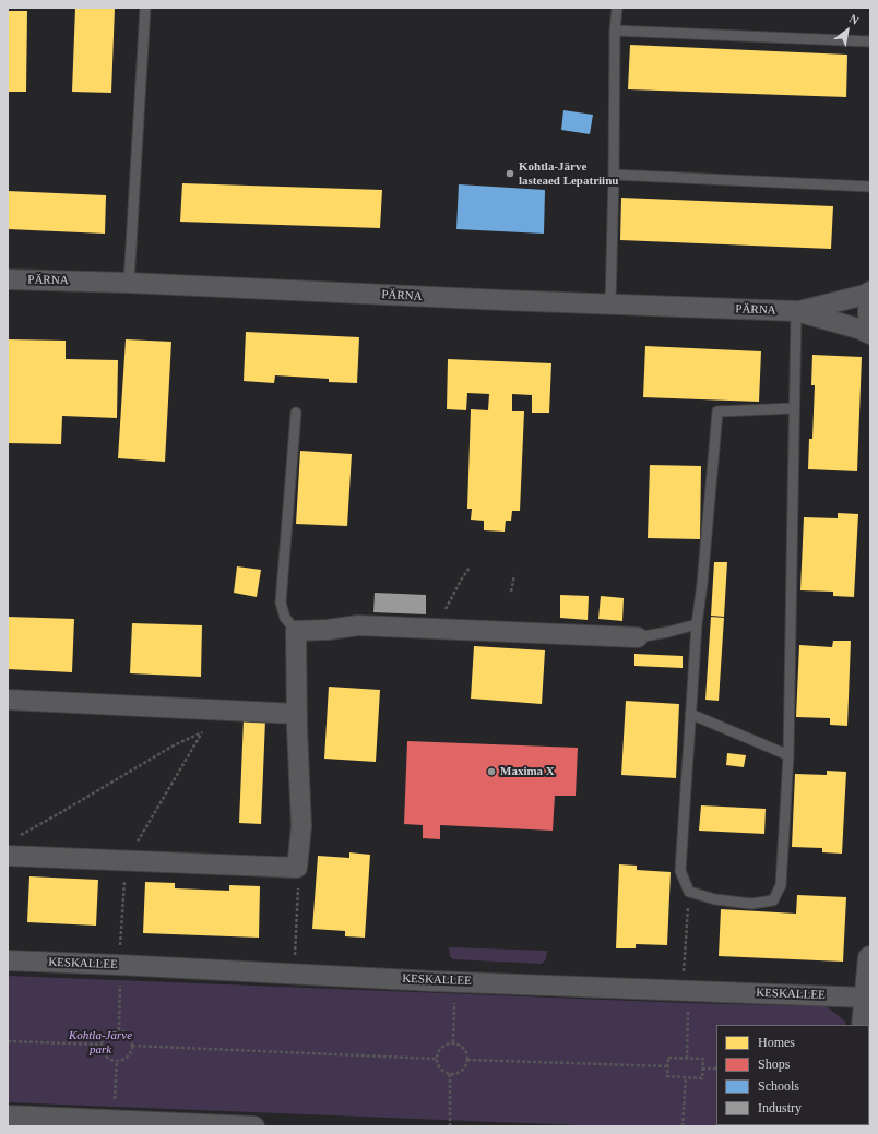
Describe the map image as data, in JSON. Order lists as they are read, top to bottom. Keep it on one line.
{"streets":{"street":["PÄRNA","KESKALLEE"]},"parks":["Kohtla-Järve park"],"places":["Kohtla-Järve lasteaed Lepatriinu","Maxima X"],"legend":["Homes","Shops","Schools","Industry"],"north":"top right"}
